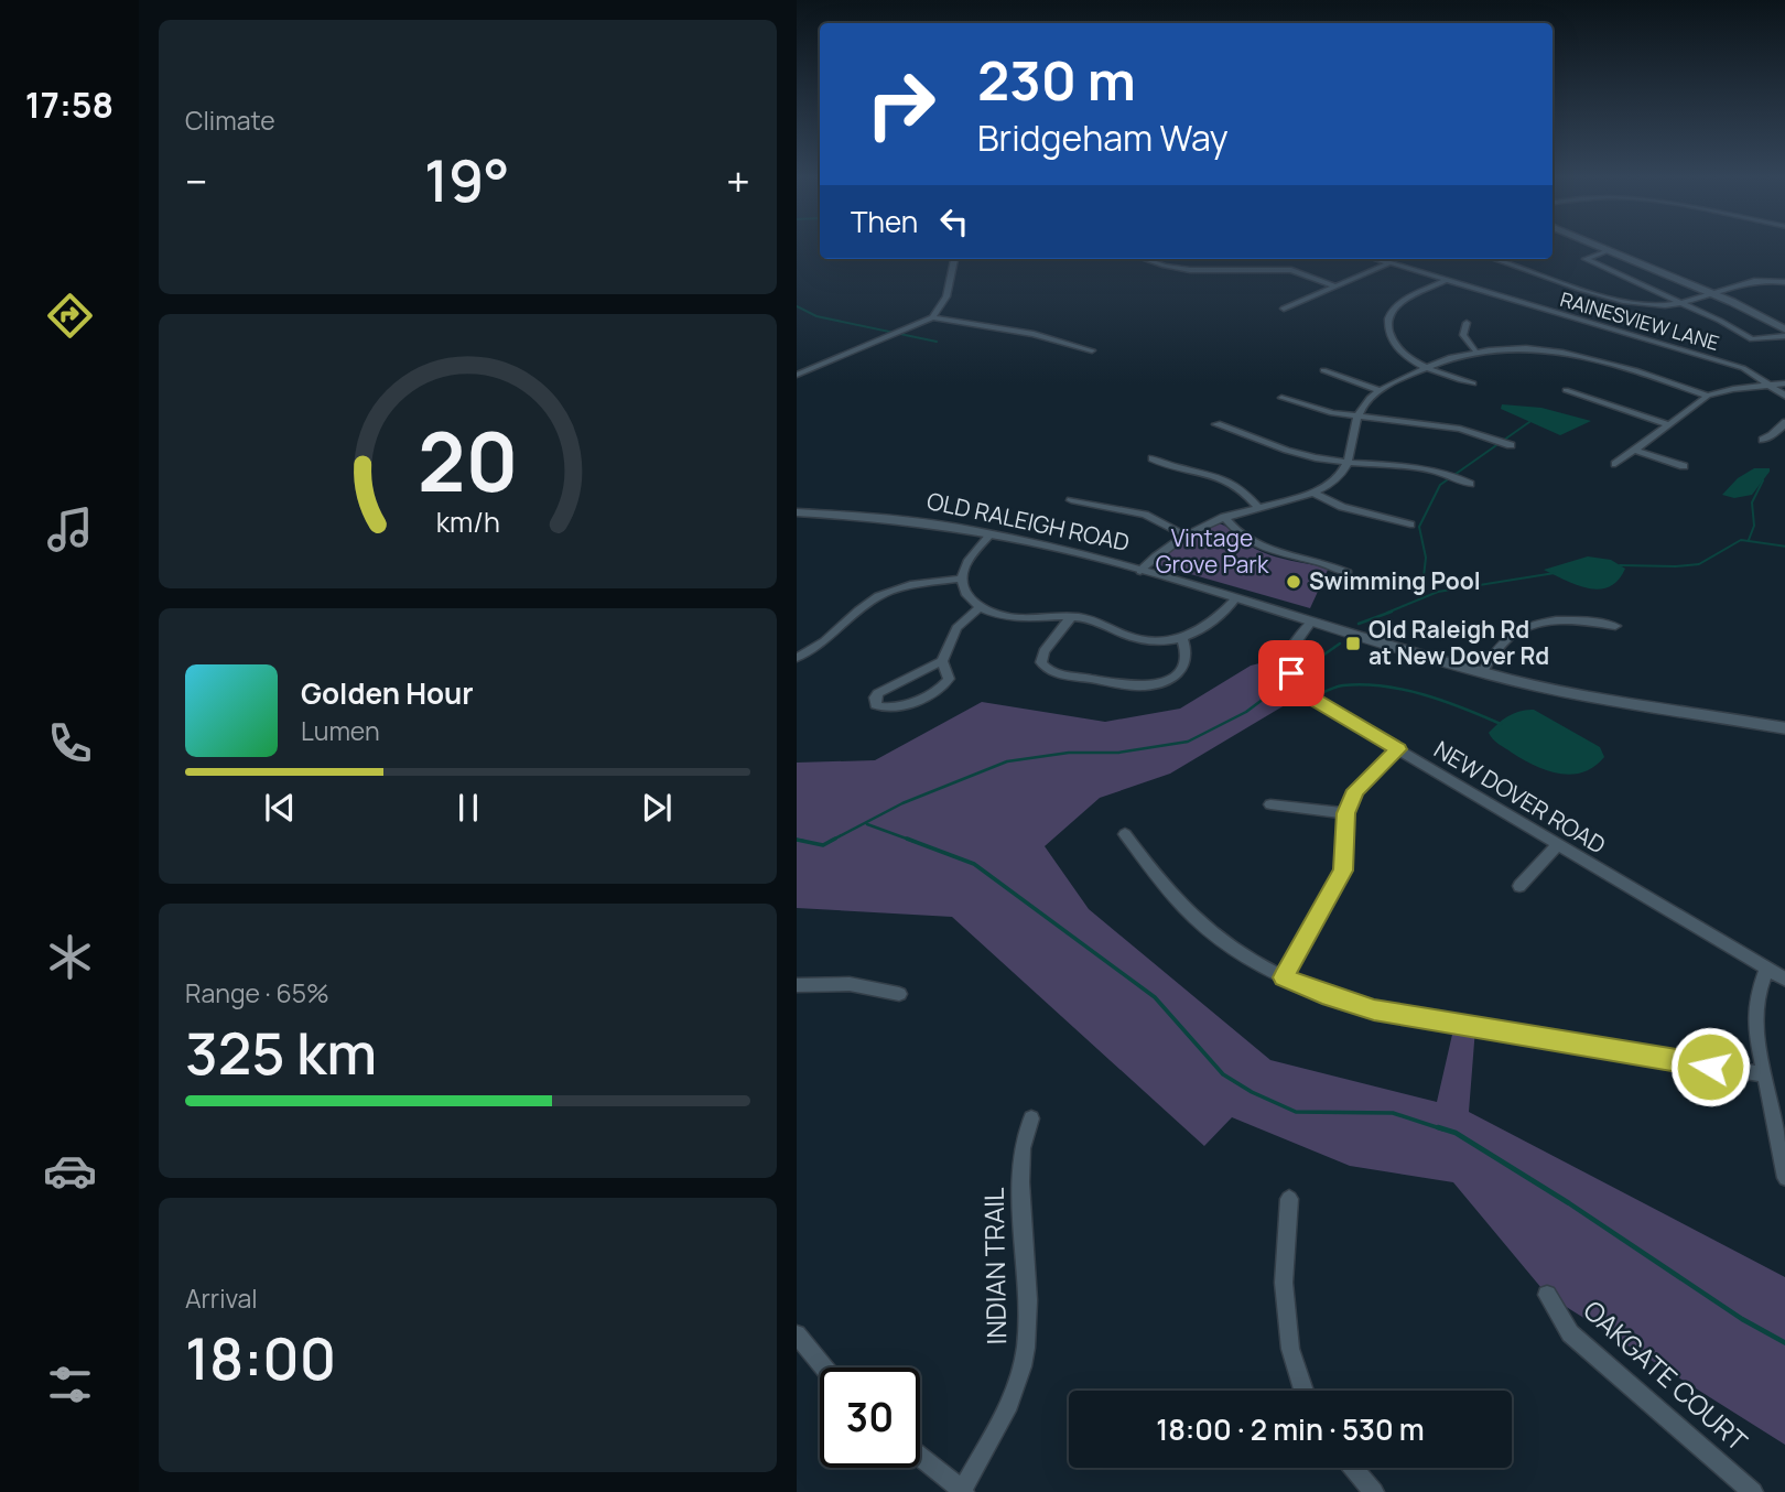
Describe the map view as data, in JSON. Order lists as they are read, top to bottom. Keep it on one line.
{"streets":{"main road":["OLD RALEIGH ROAD"],"street":["RAINESVIEW LANE","NEW DOVER ROAD","INDIAN TRAIL","OAKGATE COURT"]},"crossings":[["OLD RALEIGH ROAD","NEW DOVER ROAD"]],"parks":["Vintage Grove Park"],"places":{"other":["Swimming Pool"],"transit":["Old Raleigh Rd at New Dover Rd"]},"page":{"tabs":"17:58","tile":["Climate",["Range · 65%","325 km"],["Arrival","18:00"]],"turn":["230 m","Bridgeham Way"],"heat":["−","19°","+"],"then":"Then","song":["Golden Hour","Lumen"],"limit":"30","trip":"18:00 · 2 min · 530 m","gauge":["20","km/h"]}}
